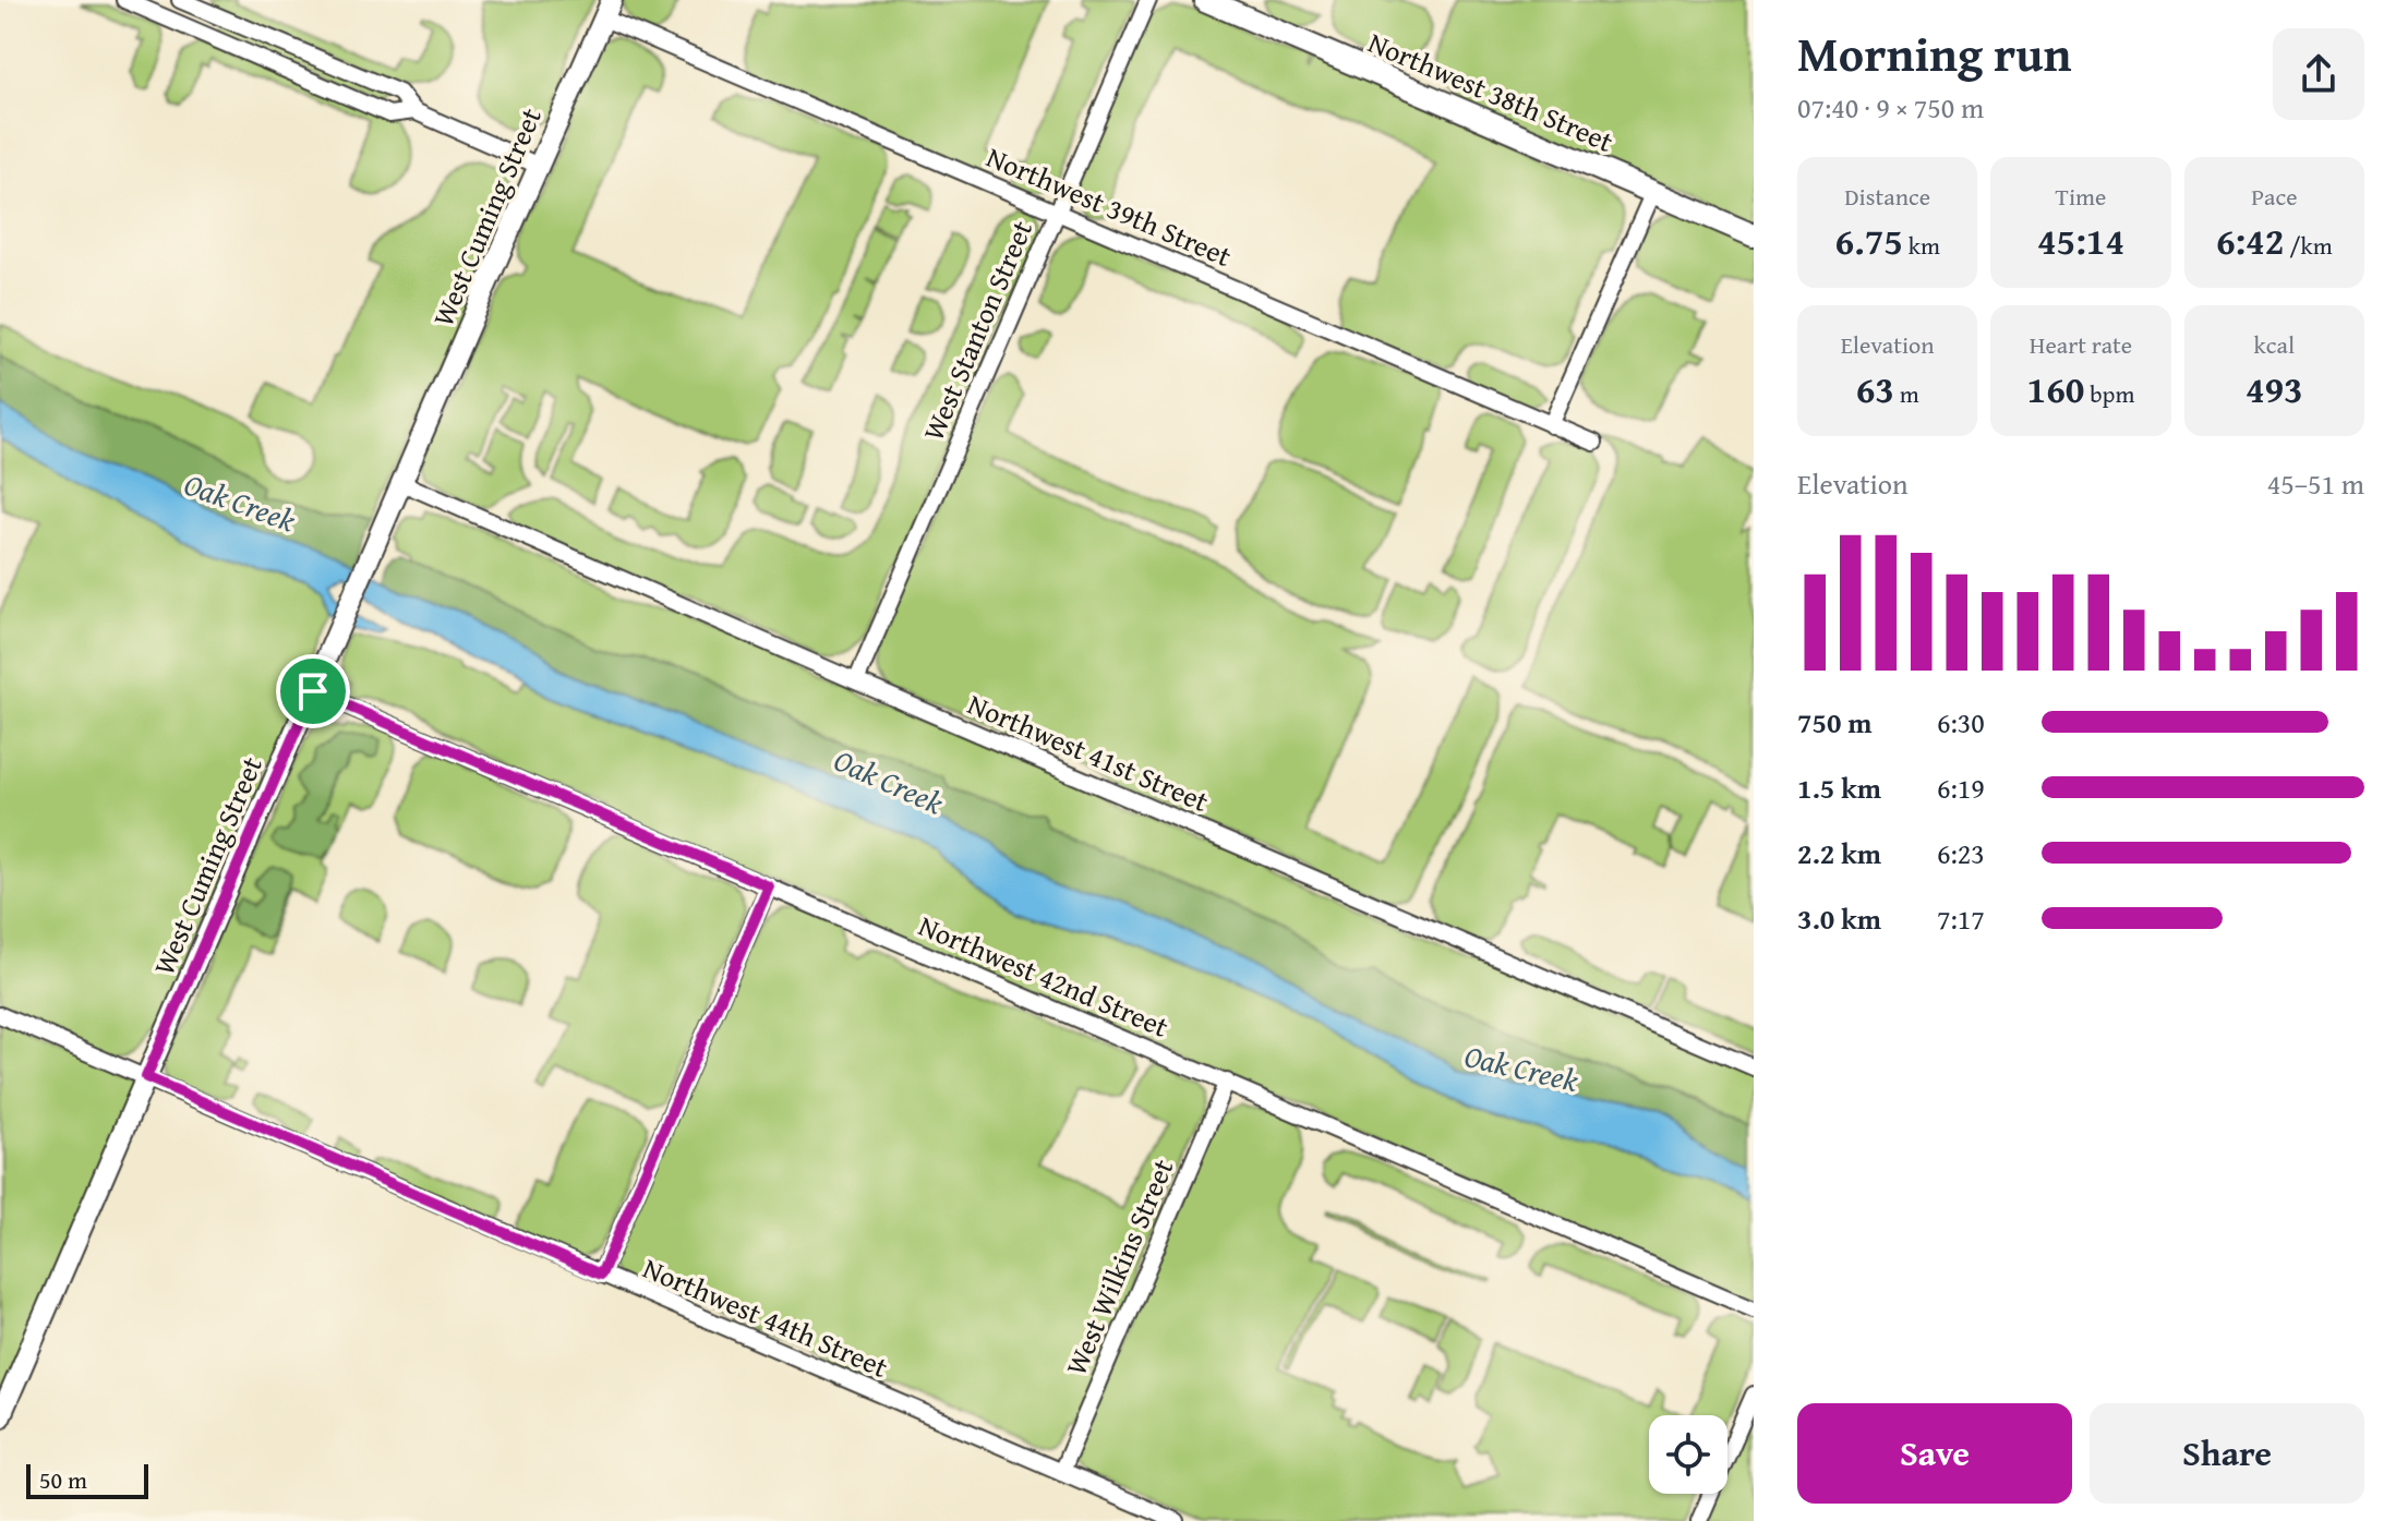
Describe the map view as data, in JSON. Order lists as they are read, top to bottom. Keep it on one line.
{"streets":{"main road":["Northwest 38th Street"],"street":["Northwest 39th Street","West Cuming Street","West Stanton Street","Northwest 41st Street","Northwest 42nd Street","West Wilkins Street","Northwest 44th Street"]},"crossings":[["Northwest 39th Street","West Cuming Street"],["Northwest 39th Street","West Stanton Street"],["West Cuming Street","Northwest 41st Street"],["West Cuming Street","Northwest 42nd Street"],["West Cuming Street","Northwest 44th Street"],["West Stanton Street","Northwest 41st Street"],["Northwest 42nd Street","West Wilkins Street"],["West Wilkins Street","Northwest 44th Street"]],"water":["Oak Creek"],"scale_bar":"50 m","page":{"heading":["Morning run","07:40 · 9 × 750 m"],"stats":[["Distance","6.75 km"],["Time","45:14"],["Pace","6:42 /km"],["Elevation","63 m"],["Heart rate","160 bpm"],["kcal","493"]],"chart":["Elevation","45–51 m"],"list":[{"name":"750 m","note":"6:30"},{"name":"1.5 km","note":"6:19"},{"name":"2.2 km","note":"6:23"},{"name":"3.0 km","note":"7:17"}],"buttons":["Save","Share"],"scale":"50 m"}}
